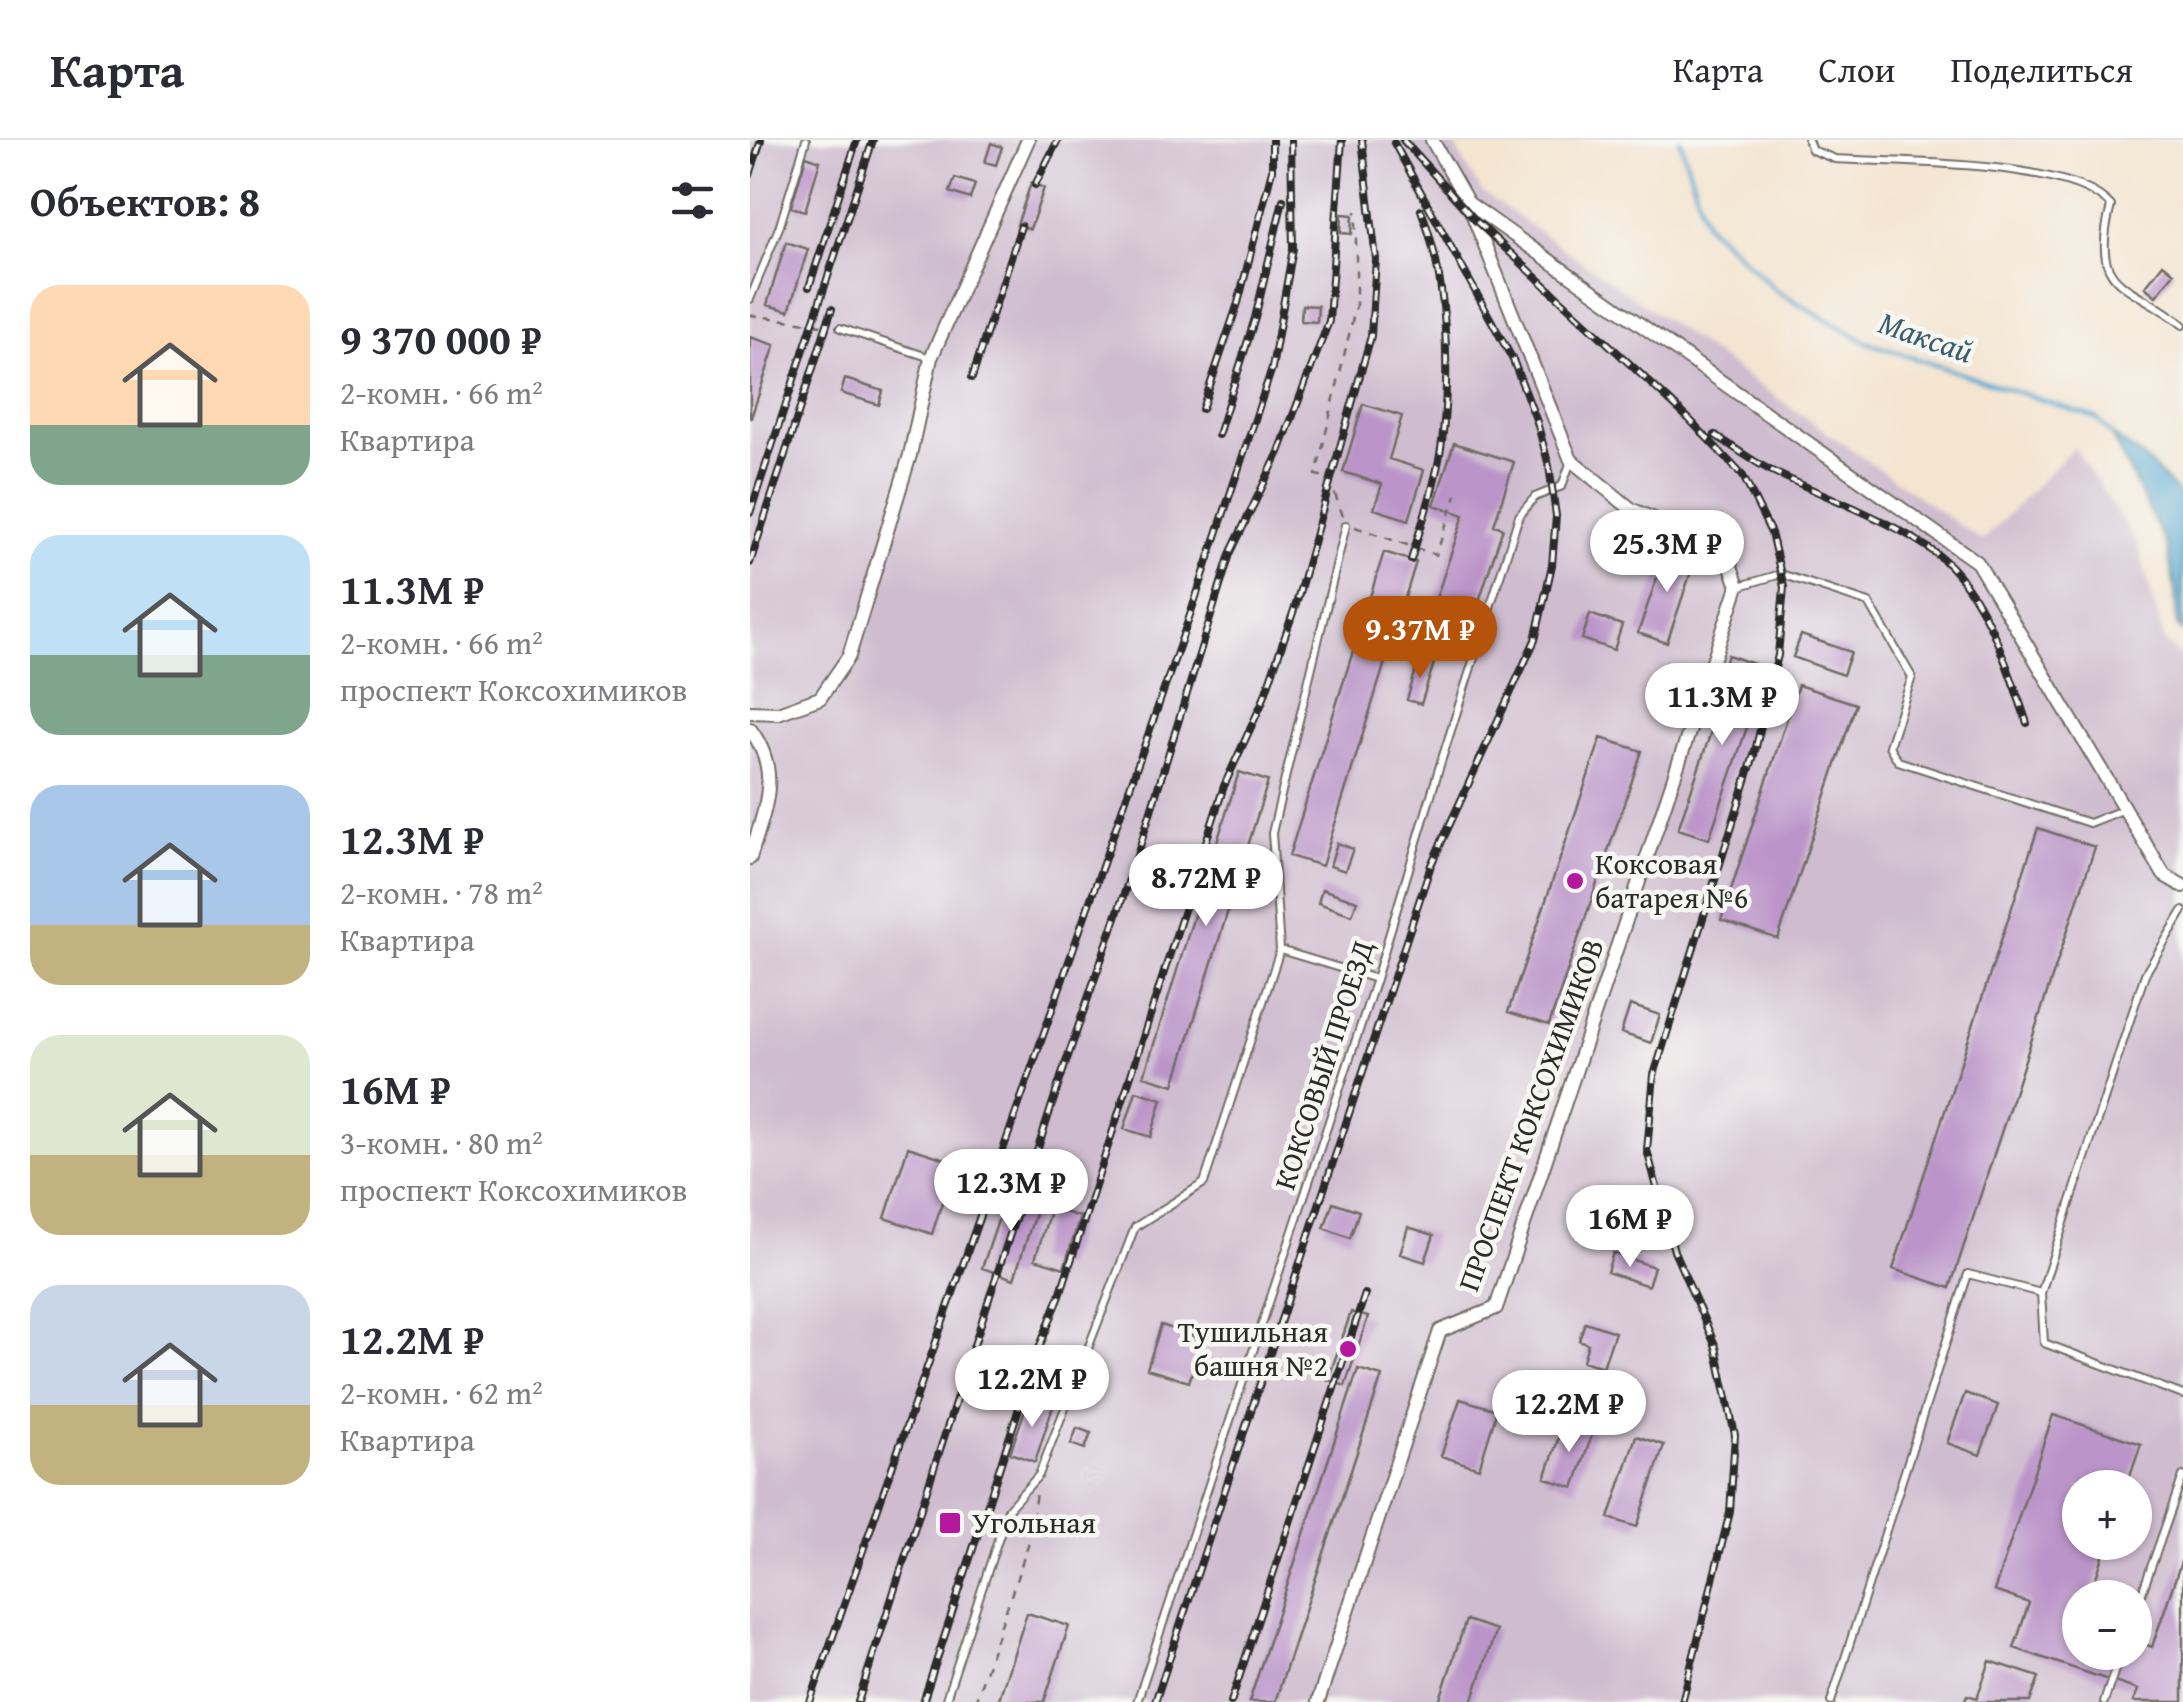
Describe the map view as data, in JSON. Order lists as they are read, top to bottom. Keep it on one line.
{"streets":{"street":["ПРОСПЕКТ КОКСОХИМИКОВ"],"lane":["КОКСОВЫЙ ПРОЕЗД"]},"water":["Максай"],"places":{"other":["Коксовая батарея №6","Тушильная башня №2"],"transit":["Угольная"]},"page":{"header":"Карта","nav":["Карта","Слои","Поделиться"],"heading":"Объектов: 8","list":[{"name":"9 370 000 ₽","note":"2-комн. · 66 m² · Квартира"},{"name":"11.3M ₽","note":"2-комн. · 66 m² · проспект Коксохимиков"},{"name":"12.3M ₽","note":"2-комн. · 78 m² · Квартира"},{"name":"16M ₽","note":"3-комн. · 80 m² · проспект Коксохимиков"},{"name":"12.2M ₽","note":"2-комн. · 62 m² · Квартира"}],"price":["25.3M ₽","9.37M ₽","11.3M ₽","8.72M ₽","12.3M ₽","16M ₽","12.2M ₽","12.2M ₽"],"map_buttons":["+","−"]}}
